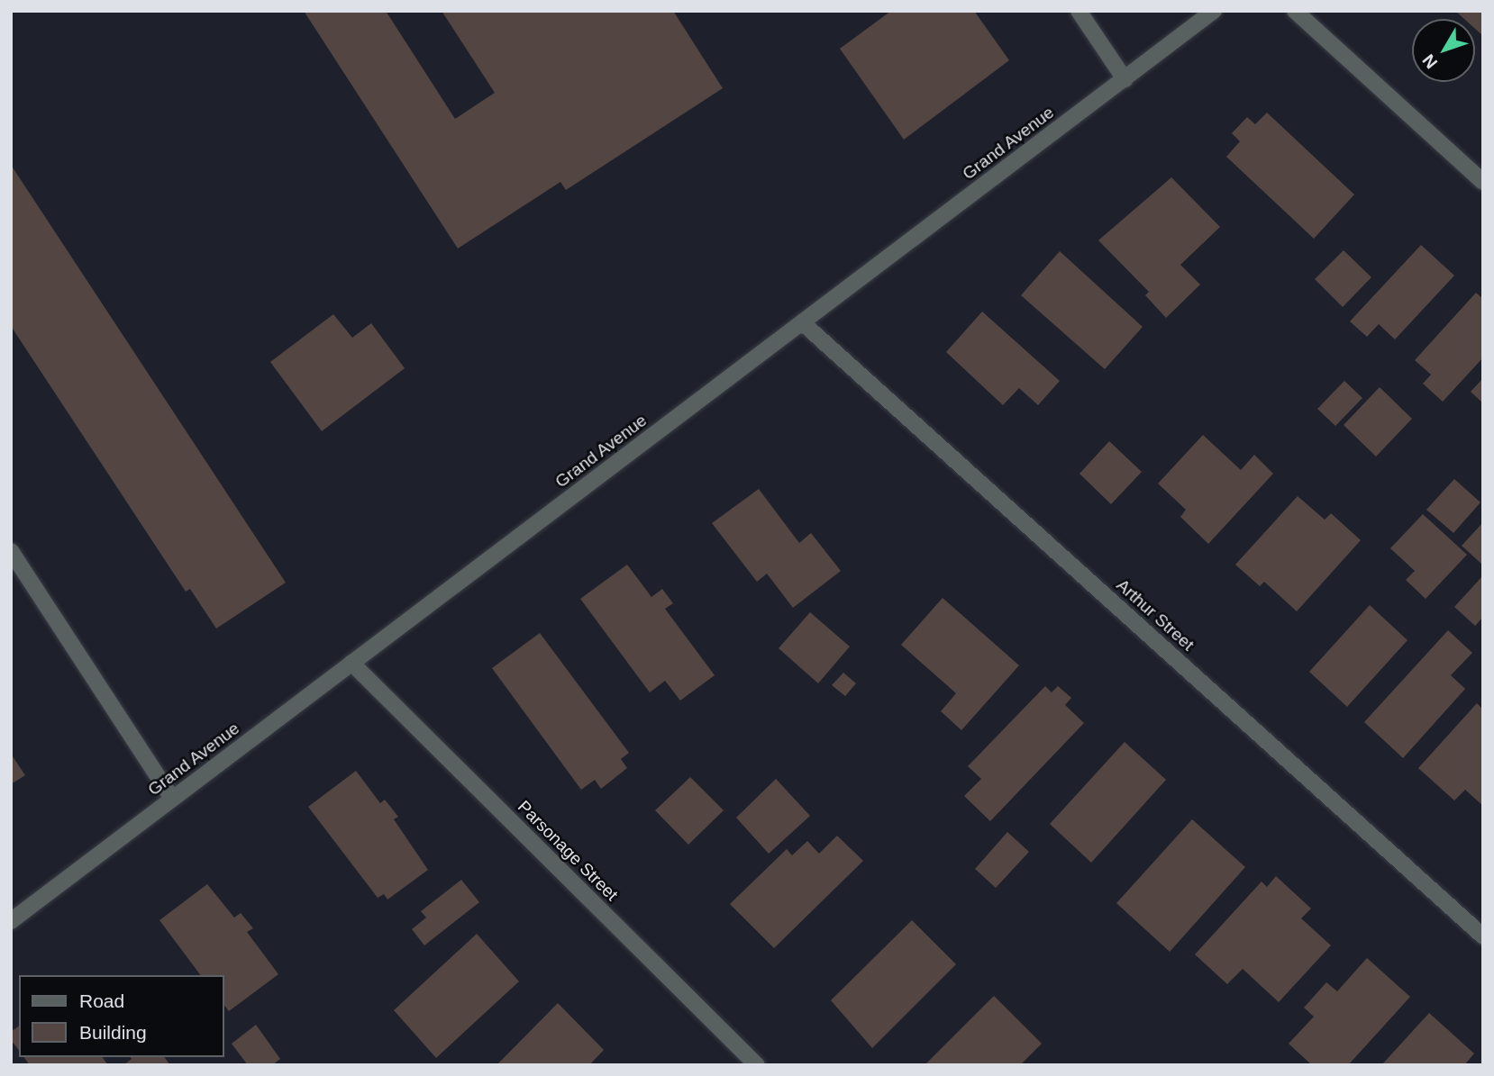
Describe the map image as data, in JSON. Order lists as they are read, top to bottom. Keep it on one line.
{"streets":{"street":["Grand Avenue","Arthur Street","Parsonage Street"]},"crossings":[["Grand Avenue","Arthur Street"],["Grand Avenue","Parsonage Street"]],"legend":["Road","Building"],"north":"bottom left"}
